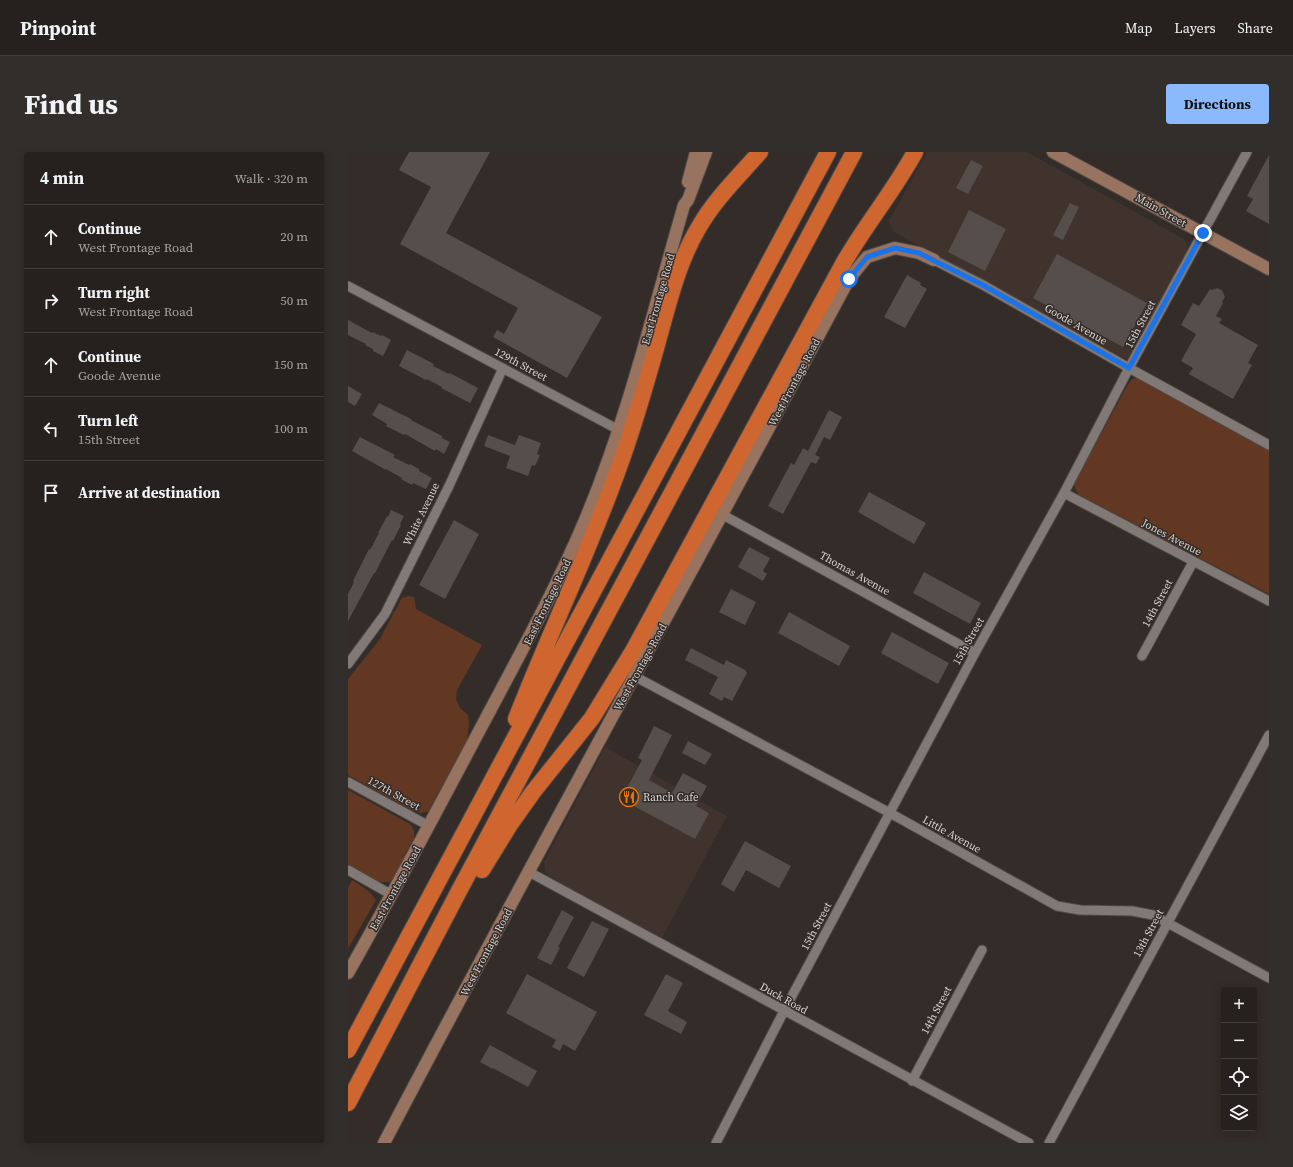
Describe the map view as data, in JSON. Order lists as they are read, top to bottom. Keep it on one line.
{"streets":{"street":["Main Street","East Frontage Road","Goode Avenue","15th Street","129th Street","West Frontage Road","White Avenue","Jones Avenue","Thomas Avenue","14th Street","127th Street","Little Avenue","13th Street","Duck Road"]},"crossings":[["Main Street","15th Street"],["East Frontage Road","129th Street"],["East Frontage Road","127th Street"],["Goode Avenue","15th Street"],["Goode Avenue","West Frontage Road"],["15th Street","Jones Avenue"],["15th Street","Thomas Avenue"],["15th Street","Little Avenue"],["15th Street","Duck Road"],["129th Street","White Avenue"],["West Frontage Road","Thomas Avenue"],["West Frontage Road","Little Avenue"],["West Frontage Road","Duck Road"],["Jones Avenue","14th Street"],["14th Street","Duck Road"],["Little Avenue","13th Street"]],"places":{"restaurant":["Ranch Cafe"]},"page":{"header":"Pinpoint","nav":["Map","Layers","Share"],"buttons":"Directions","title":"Find us","heading":["4 min","Walk · 320 m"],"list":[["Continue","West Frontage Road","20 m"],["Turn right","West Frontage Road","50 m"],["Continue","Goode Avenue","150 m"],["Turn left","15th Street","100 m"],"Arrive at destination"],"map_buttons":["+","−"]}}
